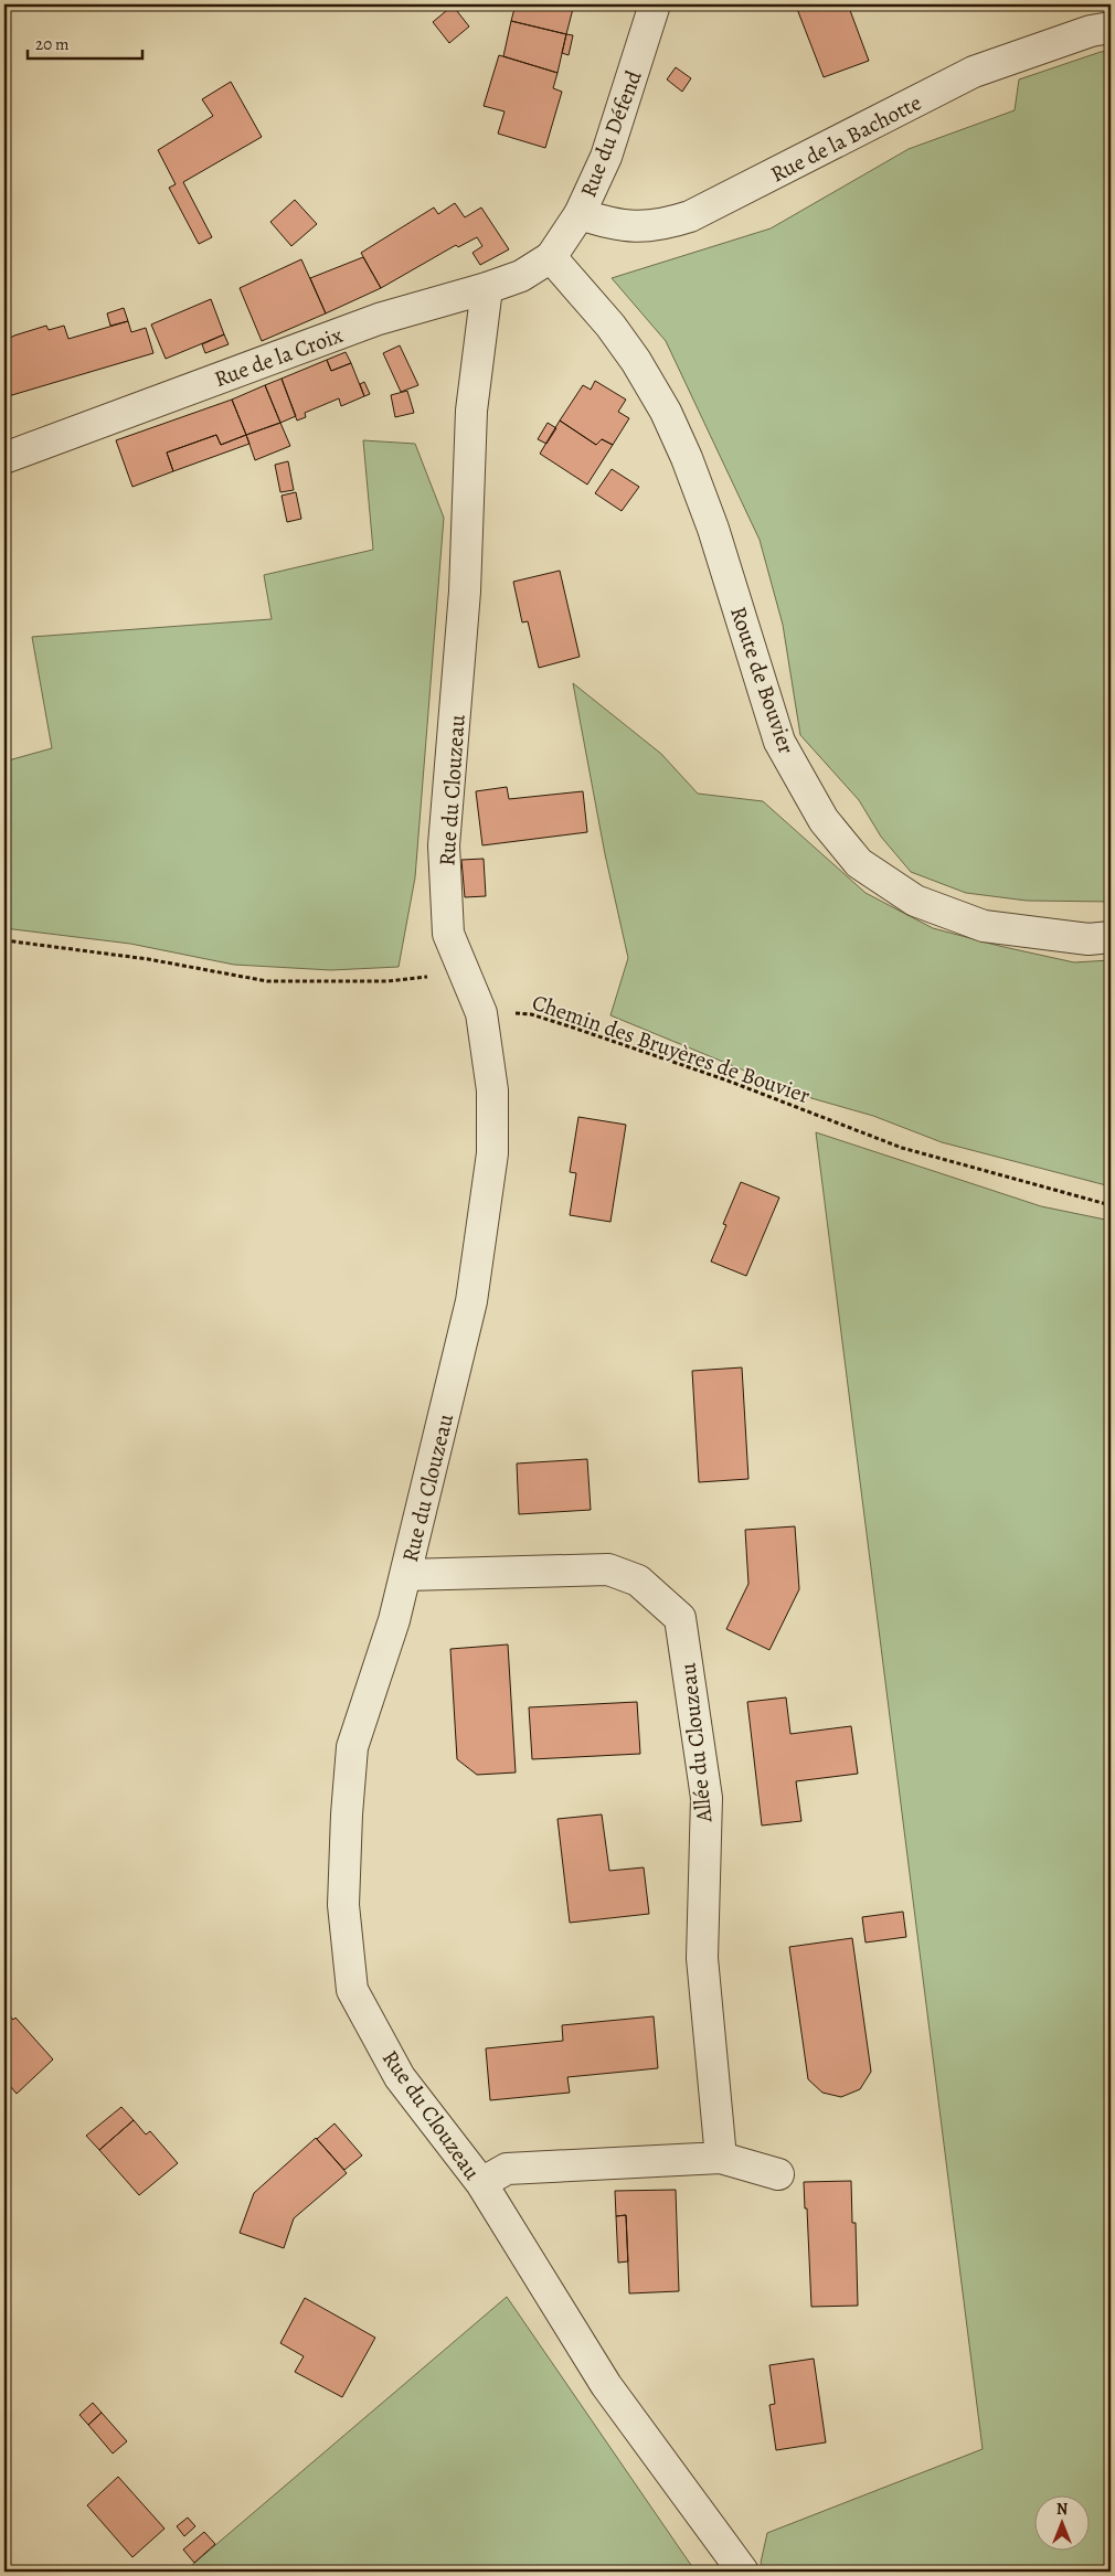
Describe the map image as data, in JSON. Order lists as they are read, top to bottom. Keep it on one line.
{"streets":{"street":["Rue du Défend","Rue de la Bachotte","Rue de la Croix","Route de Bouvier","Rue du Clouzeau","Allée du Clouzeau"],"path":["Chemin des Bruyères de Bouvier"]},"crossings":[["Rue du Défend","Rue de la Bachotte"],["Rue du Défend","Rue de la Croix"],["Rue du Défend","Route de Bouvier"],["Rue de la Croix","Route de Bouvier"],["Rue de la Croix","Rue du Clouzeau"],["Rue du Clouzeau","Chemin des Bruyères de Bouvier"],["Rue du Clouzeau","Allée du Clouzeau"]],"scale_bar":"20 m","north":"top"}
